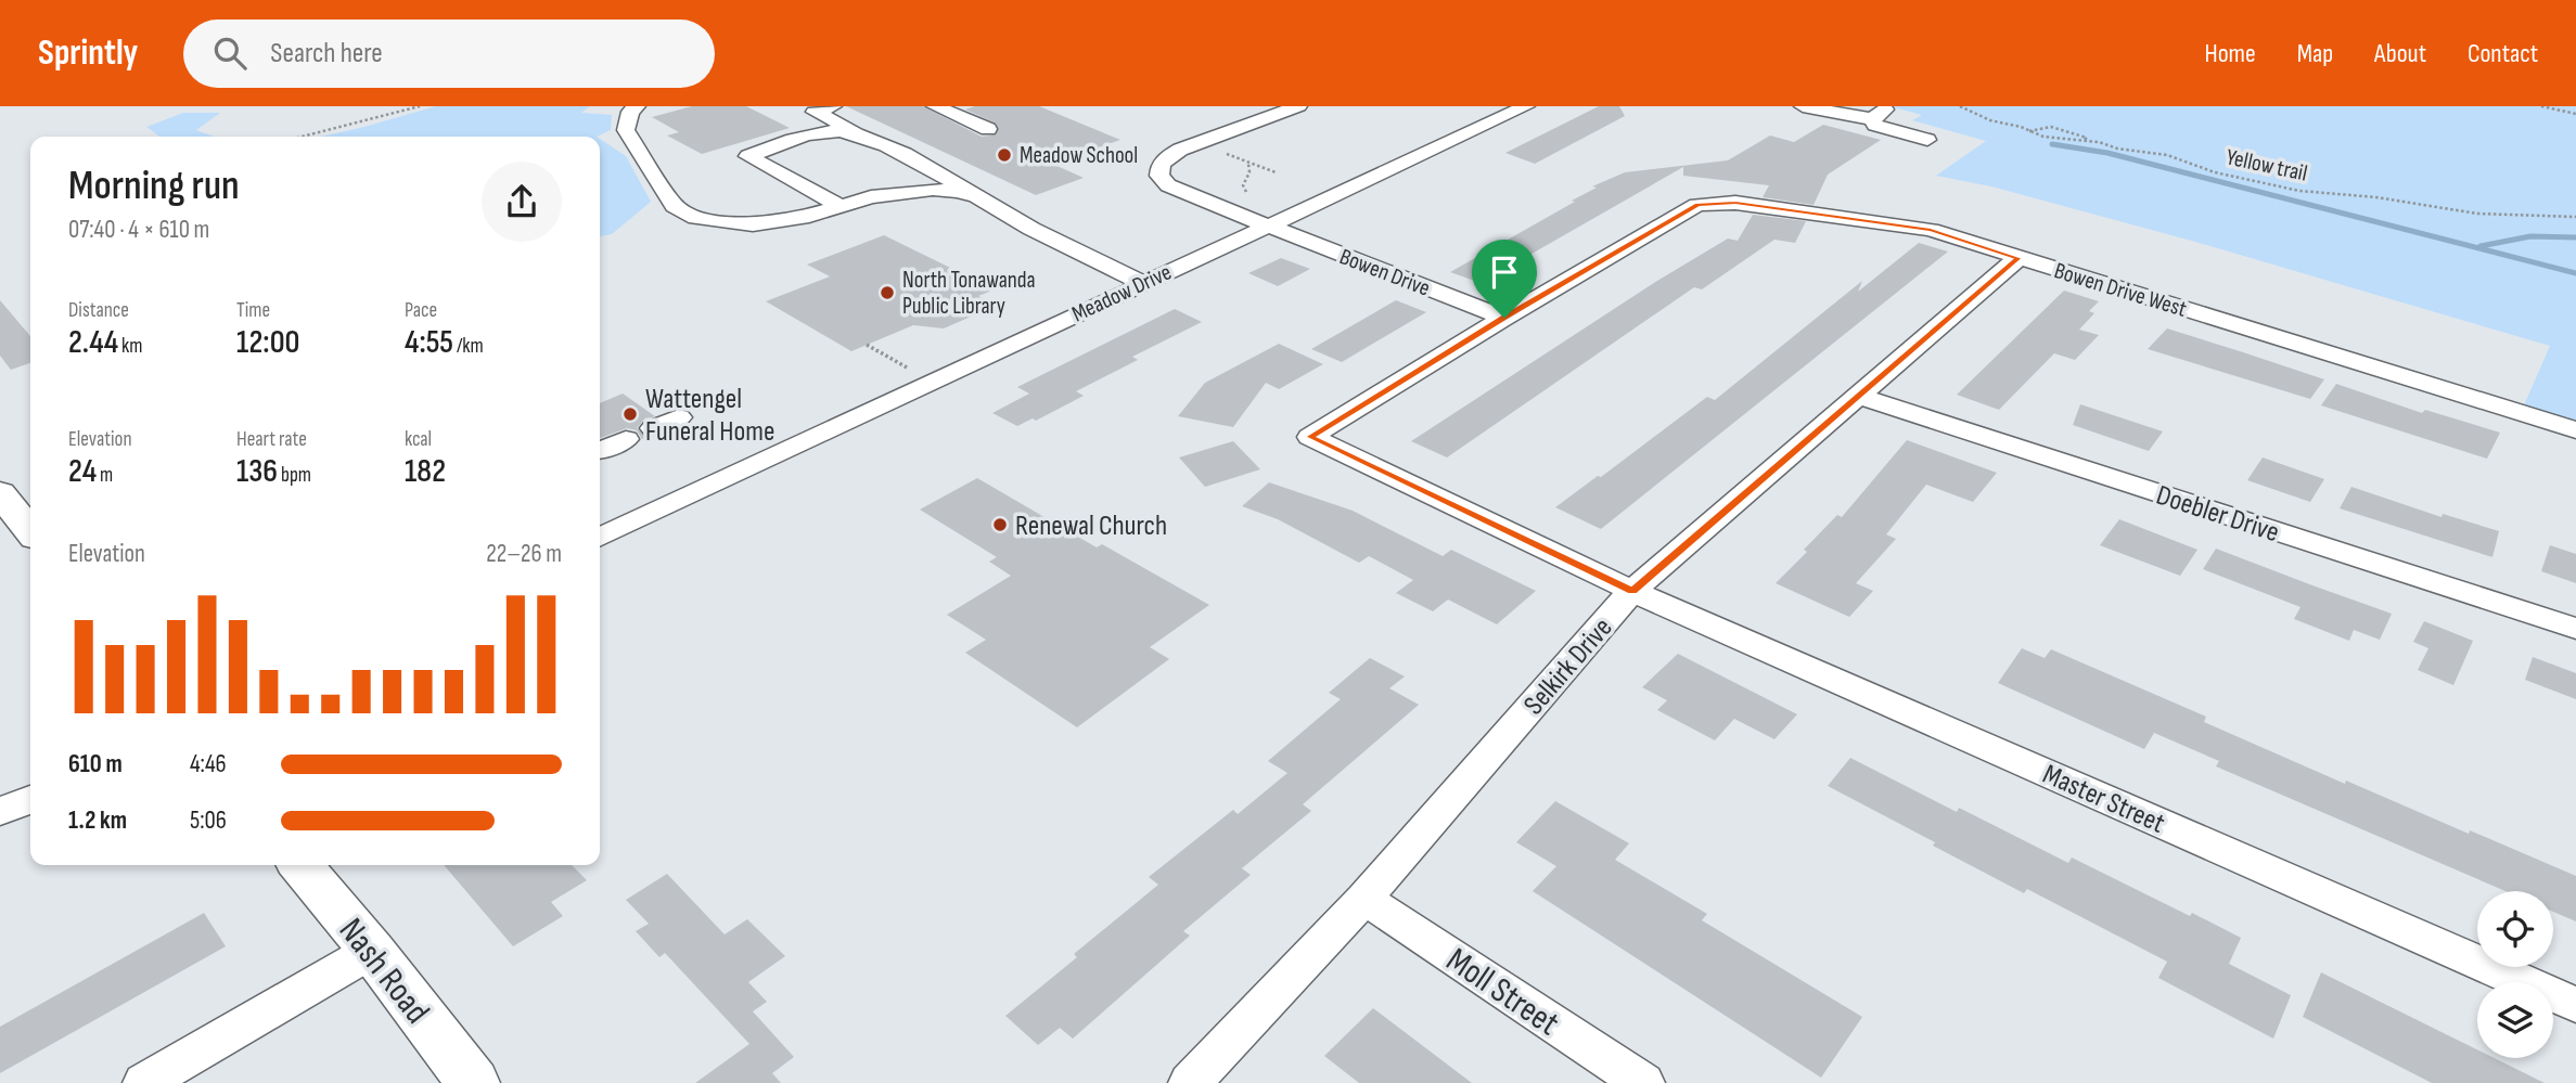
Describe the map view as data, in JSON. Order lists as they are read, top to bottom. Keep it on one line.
{"streets":{"main road":["Nash Road"],"street":["Bowen Drive","Bowen Drive West","Meadow Drive","Doebler Drive","Selkirk Drive","Master Street","Moll Street"],"path":["Yellow trail"]},"crossings":[["Bowen Drive","Bowen Drive West"],["Bowen Drive","Meadow Drive"],["Bowen Drive West","Selkirk Drive"],["Bowen Drive West","Master Street"],["Doebler Drive","Selkirk Drive"],["Selkirk Drive","Master Street"],["Selkirk Drive","Moll Street"]],"places":["Meadow School","North Tonawanda Public Library","Wattengel Funeral Home","Renewal Church"],"page":{"header":"Sprintly","search":"Search here","nav":["Home","Map","About","Contact"],"heading":["Morning run","07:40 · 4 × 610 m"],"stats":[["Distance","2.44 km"],["Time","12:00"],["Pace","4:55 /km"],["Elevation","24 m"],["Heart rate","136 bpm"],["kcal","182"]],"chart":["Elevation","22–26 m"],"list":[{"name":"610 m","note":"4:46"},{"name":"1.2 km","note":"5:06"}]}}
